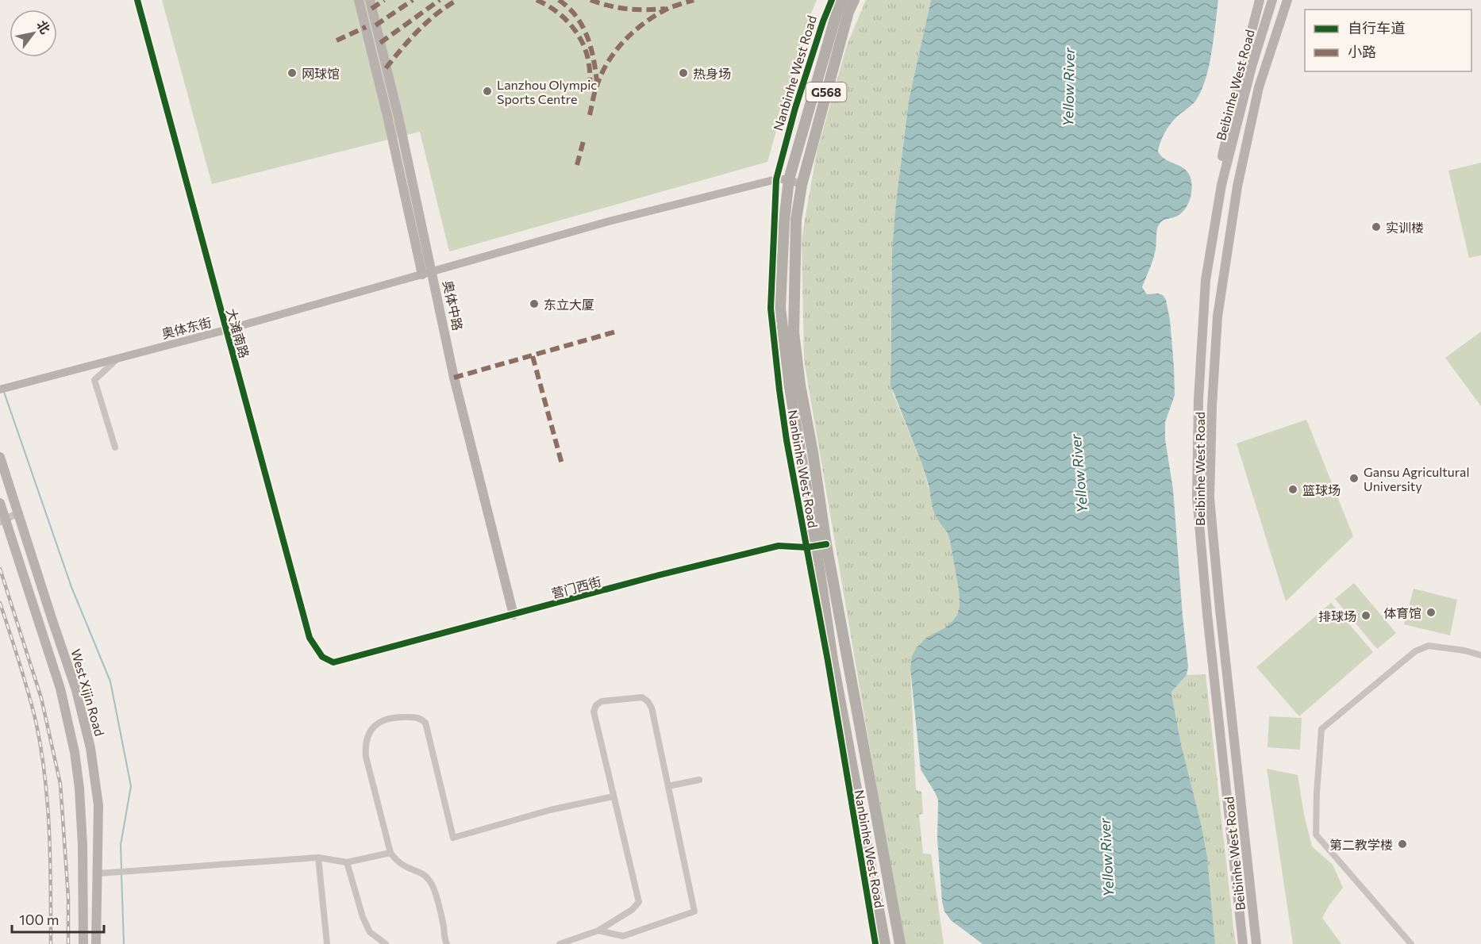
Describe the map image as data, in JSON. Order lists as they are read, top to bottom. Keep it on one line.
{"streets":{"highway":["Nanbinhe West Road","G568"],"main road":["Beibinhe West Road","奥体中路","奥体东街","West Xijin Road"],"street":["大滩南路","营门西街"]},"crossings":[["Nanbinhe West Road","奥体东街"],["Nanbinhe West Road","营门西街"],["奥体中路","奥体东街"],["奥体中路","营门西街"],["奥体东街","大滩南路"],["大滩南路","营门西街"]],"water":["Yellow River"],"places":["网球馆","热身场","Lanzhou Olympic Sports Centre","实训楼","东立大厦","Gansu Agricultural University","篮球场","体育馆","排球场","第二教学楼"],"legend":["自行车道","小路"],"scale_bar":"100 m","north":"top right"}
